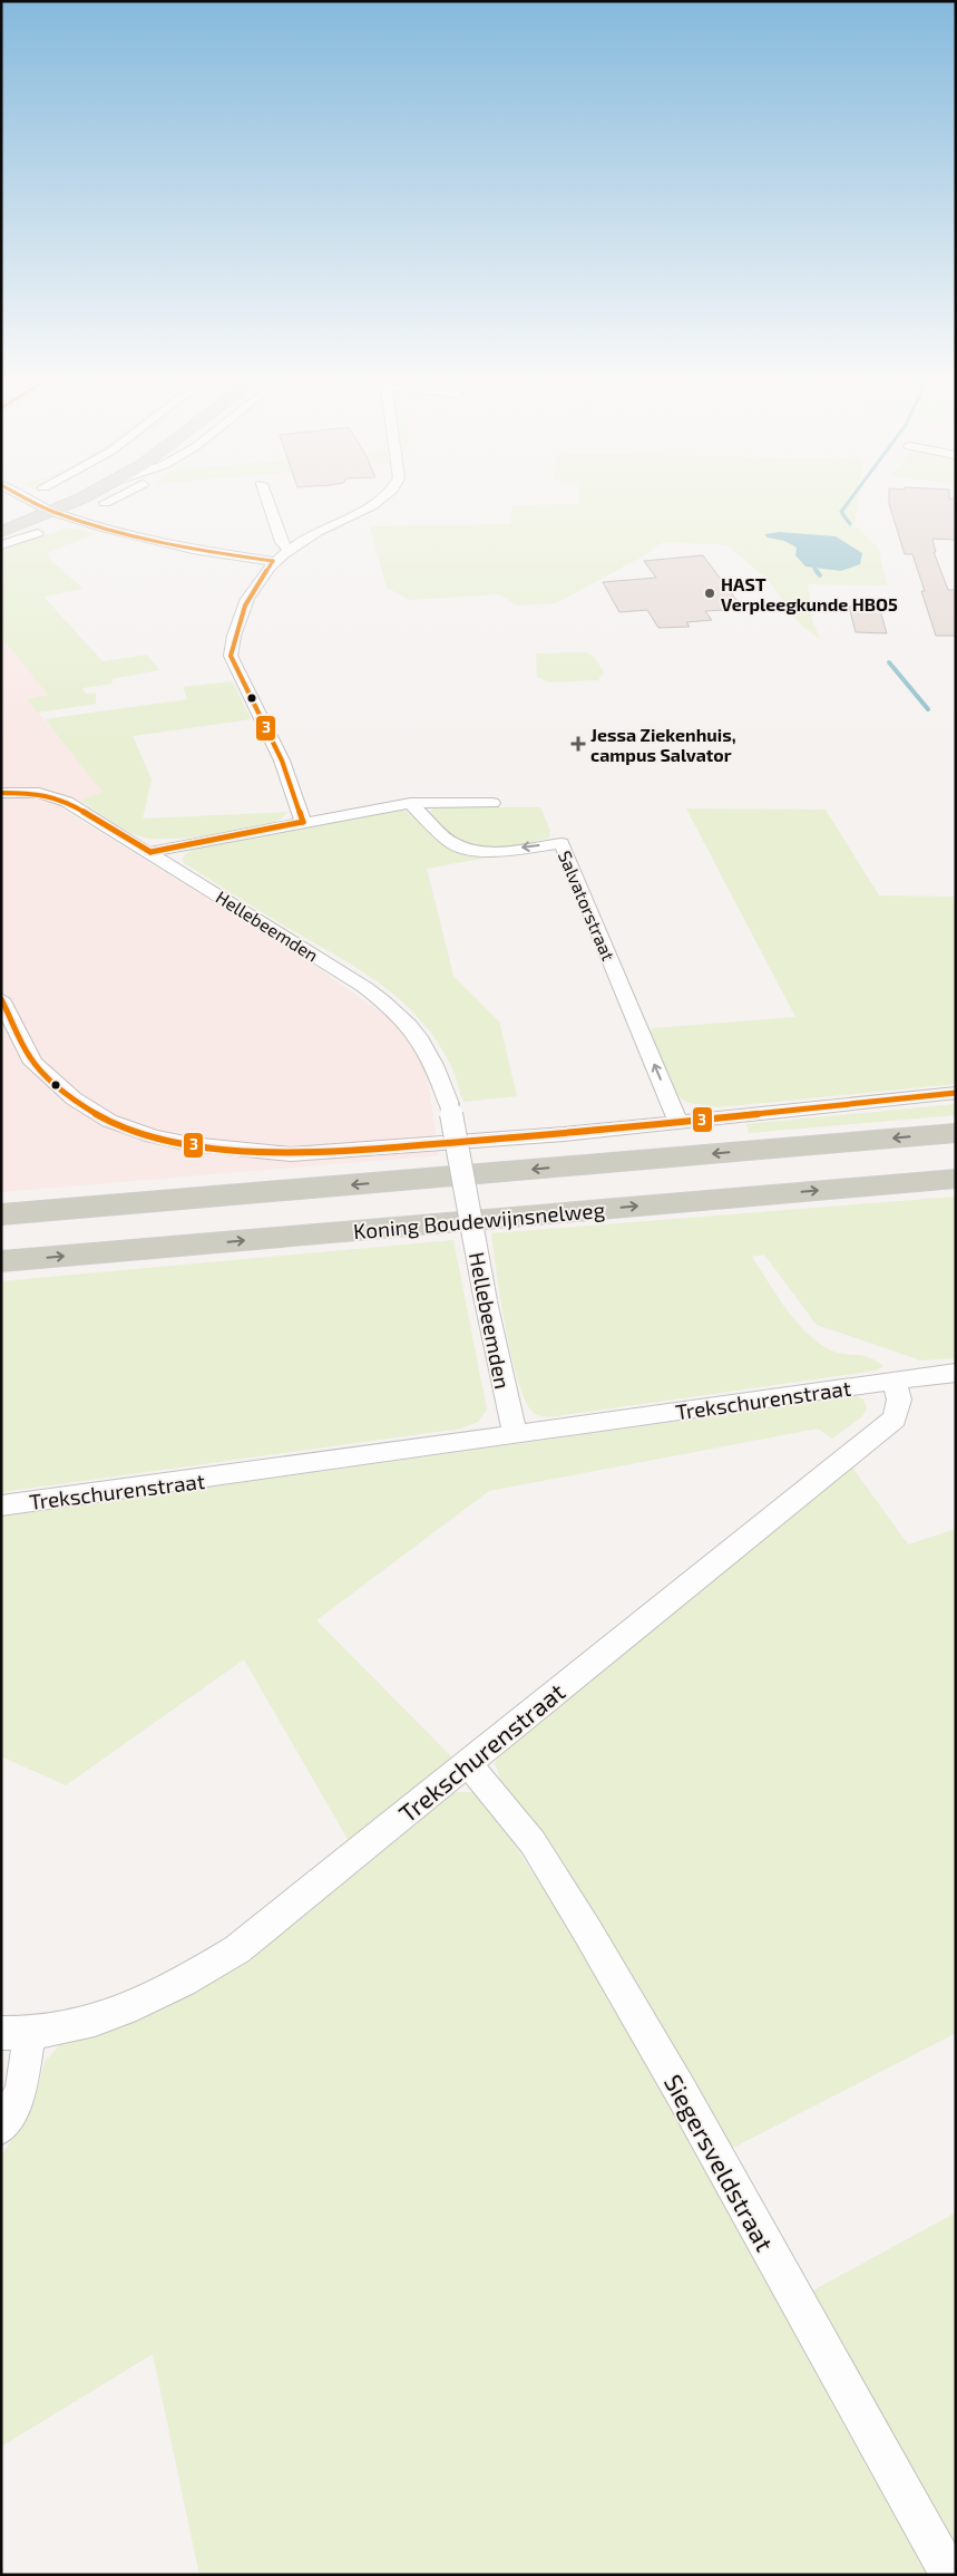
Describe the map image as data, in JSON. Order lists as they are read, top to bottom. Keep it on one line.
{"streets":{"highway":["Koning Boudewijnsnelweg"],"street":["Salvatorstraat","Hellebeemden","Trekschurenstraat","Siegersveldstraat"]},"crossings":[["Hellebeemden","Trekschurenstraat"],["Trekschurenstraat","Siegersveldstraat"]],"one_way":["Salvatorstraat"],"places":{"other":["HAST Verpleegkunde HBO5"],"health":["Jessa Ziekenhuis, campus Salvator"]},"lines":["transit line 3"]}
